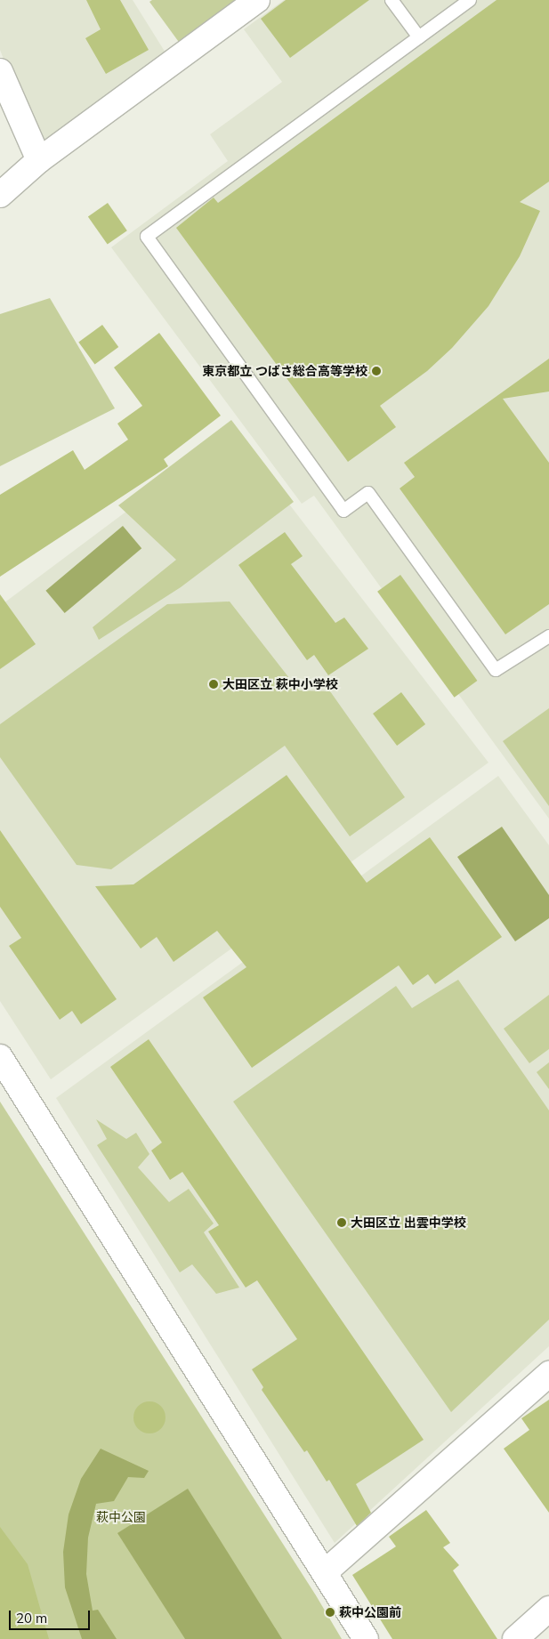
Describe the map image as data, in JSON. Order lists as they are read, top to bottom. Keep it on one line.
{"parks":["萩中公園"],"places":["東京都立 つばさ総合高等学校","大田区立 萩中小学校","大田区立 出雲中学校","萩中公園前"],"scale_bar":"20 m"}
